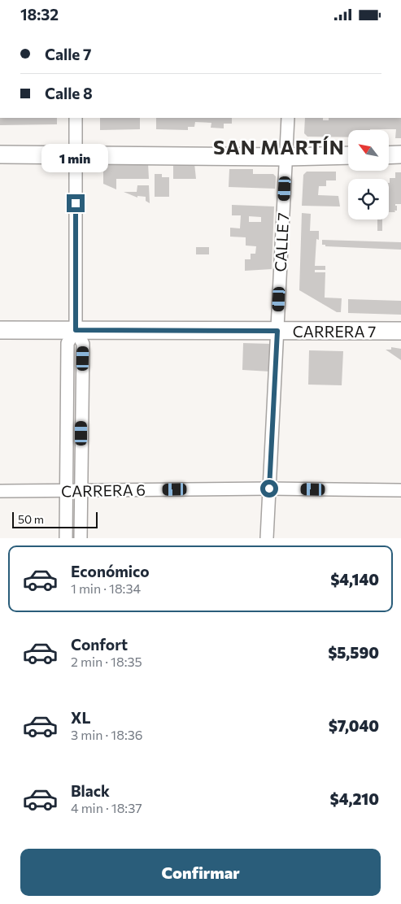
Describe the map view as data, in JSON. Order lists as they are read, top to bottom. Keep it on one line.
{"streets":{"street":["CALLE 7","CARRERA 7","CARRERA 6"]},"crossings":[["CALLE 7","CARRERA 7"],["CALLE 7","CARRERA 6"]],"districts":["SAN MARTÍN"],"scale_bar":"50 m","north":"top left","page":{"status":"18:32","banner":["Calle 7","Calle 8"],"bubble":"1 min","scale":"50 m","list":[{"name":"Económico","note":"1 min · 18:34","value":"$4,140"},{"name":"Confort","note":"2 min · 18:35","value":"$5,590"},{"name":"XL","note":"3 min · 18:36","value":"$7,040"},{"name":"Black","note":"4 min · 18:37","value":"$4,210"}],"buttons":"Confirmar"}}
